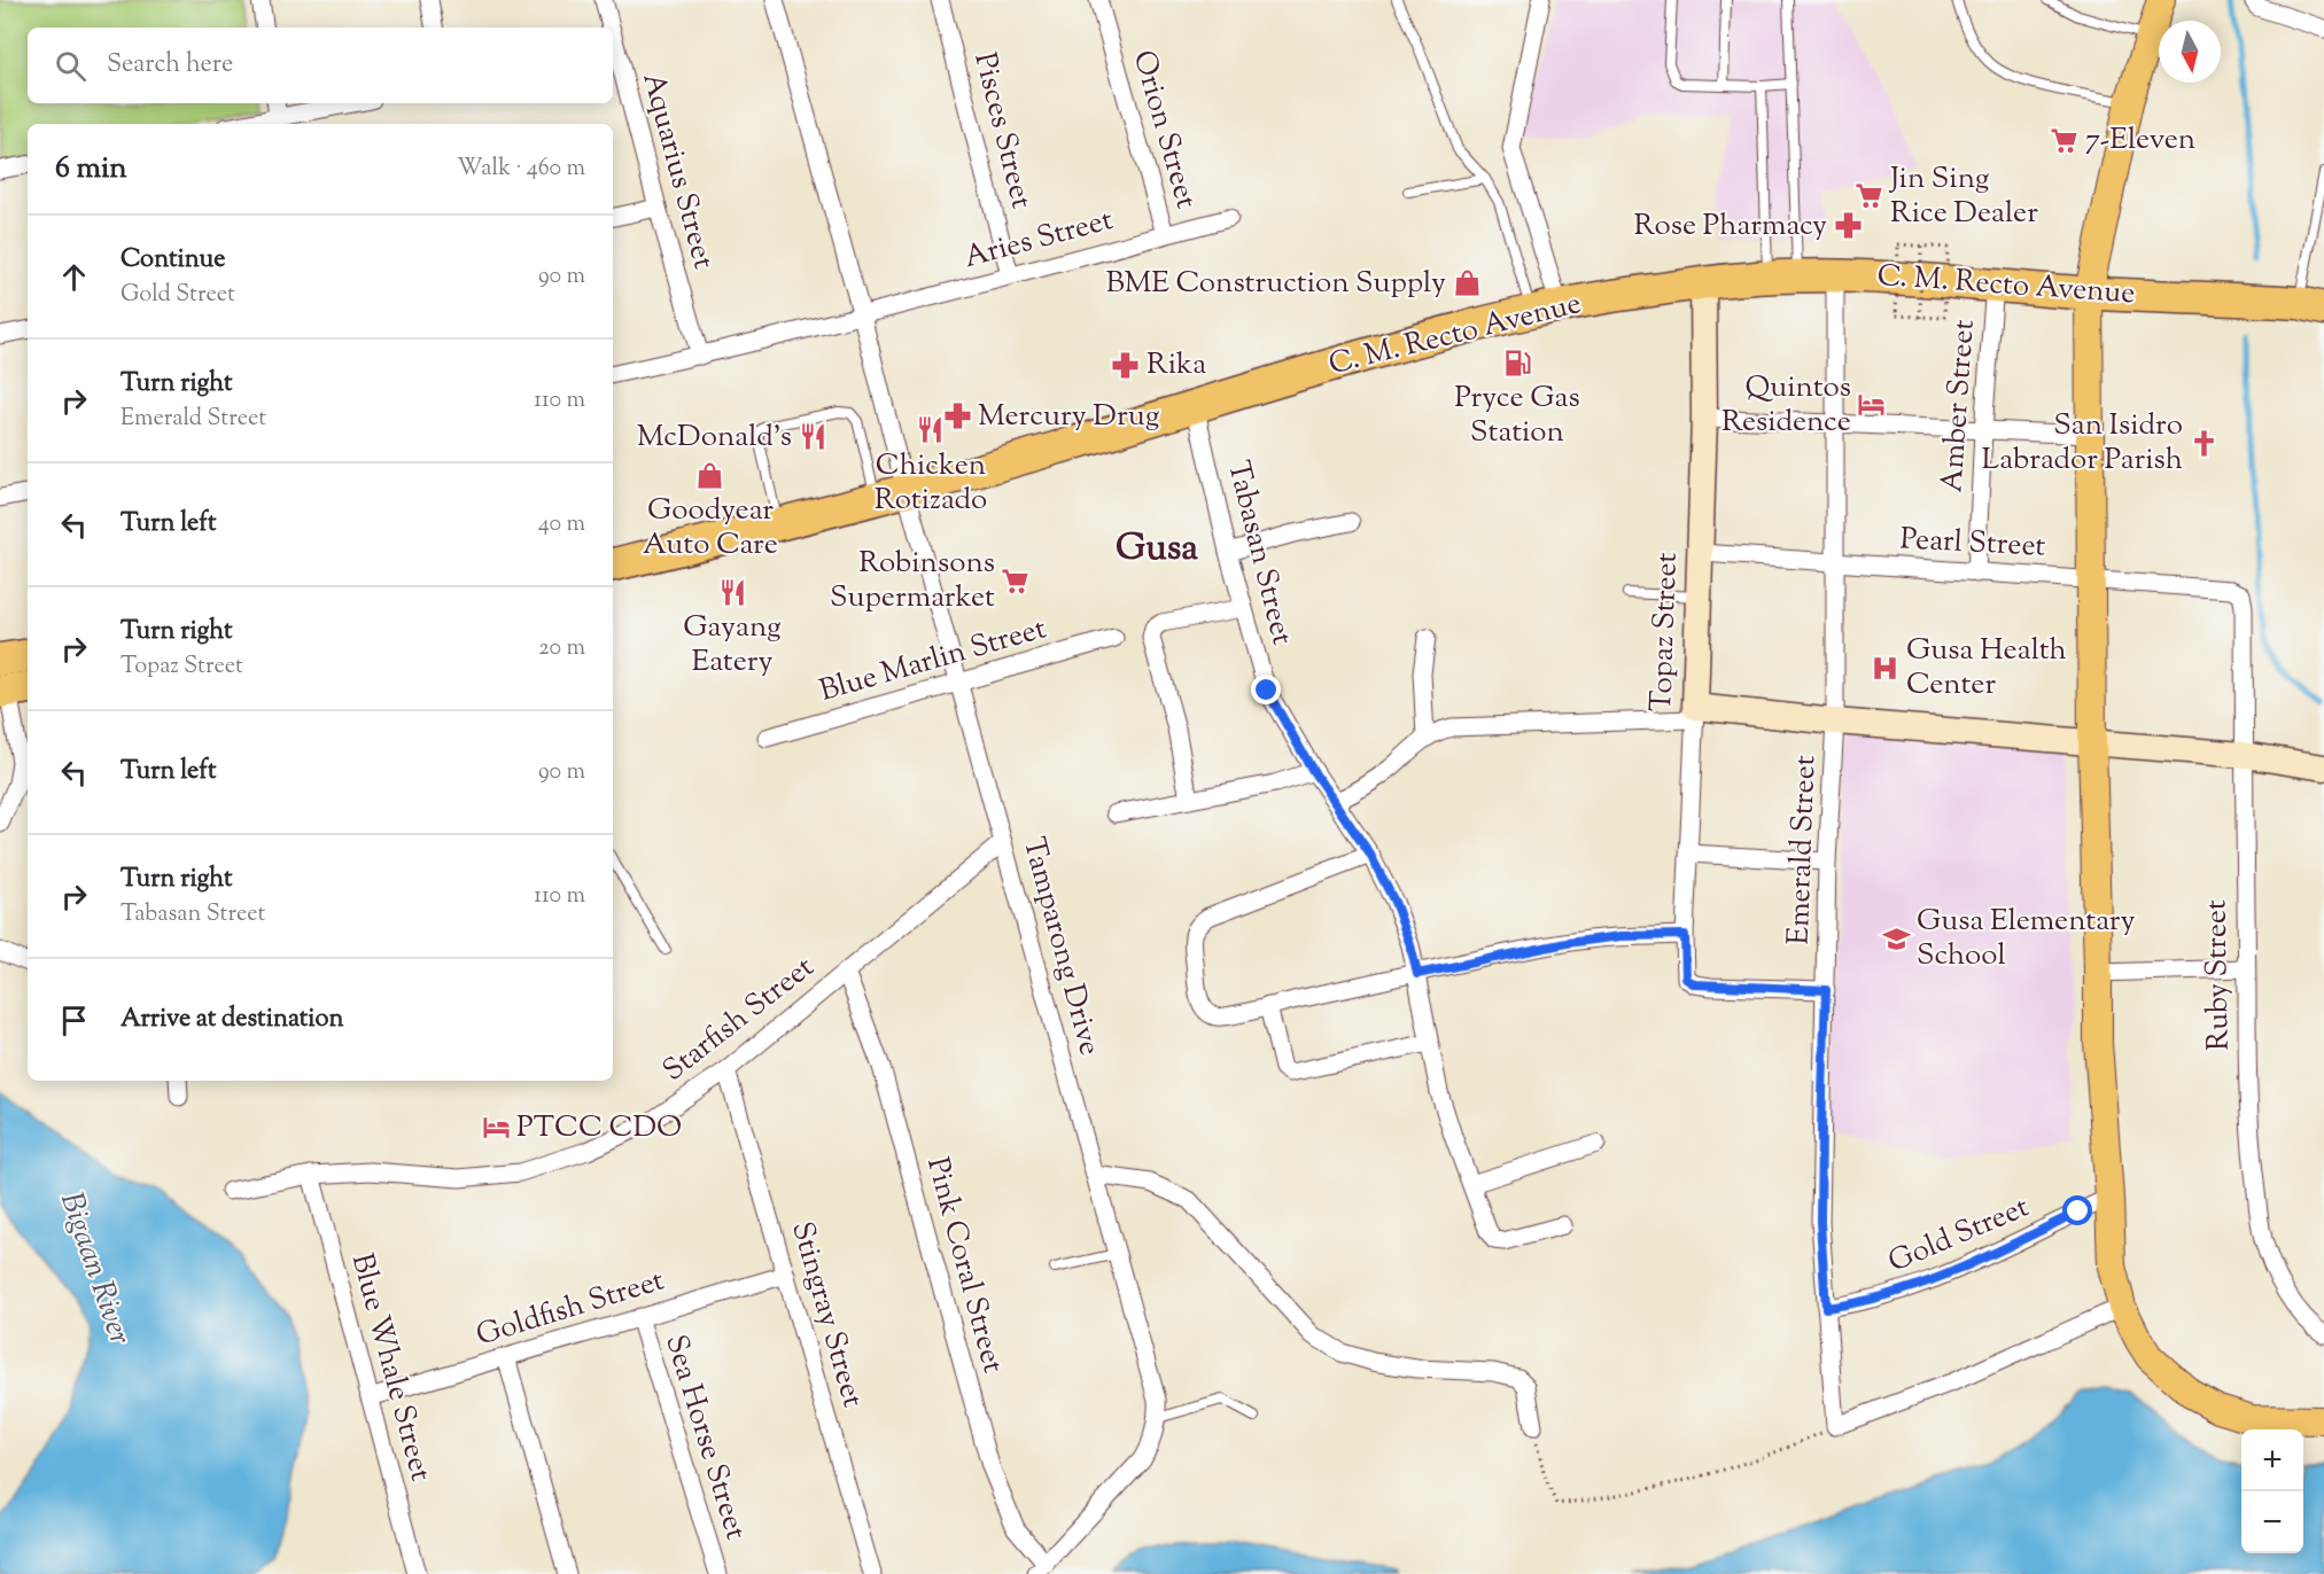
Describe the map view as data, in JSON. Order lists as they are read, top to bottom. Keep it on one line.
{"streets":{"highway":["C. M. Recto Avenue"],"street":["Orion Street","Pisces Street","Aquarius Street","Aries Street","Amber Street","Pearl Street","Tabasan Street","Topaz Street","Blue Marlin Street","Emerald Street","Tamparong Drive","Ruby Street","Starfish Street","Gold Street","Pink Coral Street","Goldfish Street","Stingray Street","Blue Whale Street","Sea Horse Street"]},"crossings":[["Orion Street","Aries Street"],["Pisces Street","Aries Street"],["Aquarius Street","Aries Street"],["C. M. Recto Avenue","Amber Street"],["C. M. Recto Avenue","Tabasan Street"],["C. M. Recto Avenue","Topaz Street"],["C. M. Recto Avenue","Emerald Street"],["C. M. Recto Avenue","Tamparong Drive"],["Amber Street","Pearl Street"],["Pearl Street","Topaz Street"],["Pearl Street","Emerald Street"],["Pearl Street","Ruby Street"],["Topaz Street","Emerald Street"],["Blue Marlin Street","Tamparong Drive"],["Emerald Street","Gold Street"],["Tamparong Drive","Starfish Street"],["Starfish Street","Pink Coral Street"],["Starfish Street","Stingray Street"],["Starfish Street","Blue Whale Street"],["Goldfish Street","Stingray Street"],["Goldfish Street","Blue Whale Street"],["Goldfish Street","Sea Horse Street"]],"districts":["Gusa"],"water":["Bigaan River"],"places":{"supermarket":["7-Eleven","Jin Sing Rice Dealer","Robinsons Supermarket"],"pharmacy":["Rose Pharmacy","Rika","Mercury Drug"],"shop":["BME Construction Supply","Goodyear Auto Care"],"fuel station":["Pryce Gas Station"],"hotel":["Quintos Residence","PTCC CDO"],"restaurant":["Chicken Rotizado","McDonald's","Gayang Eatery"],"church":["San Isidro Labrador Parish"],"hospital":["Gusa Health Center"],"school or university":["Gusa Elementary School"]},"north":"bottom","page":{"search":"Search here","heading":["6 min","Walk · 460 m"],"list":[["Continue","Gold Street","90 m"],["Turn right","Emerald Street","110 m"],["Turn left","40 m"],["Turn right","Topaz Street","20 m"],["Turn left","90 m"],["Turn right","Tabasan Street","110 m"],"Arrive at destination"],"map_buttons":["+","−"]}}
